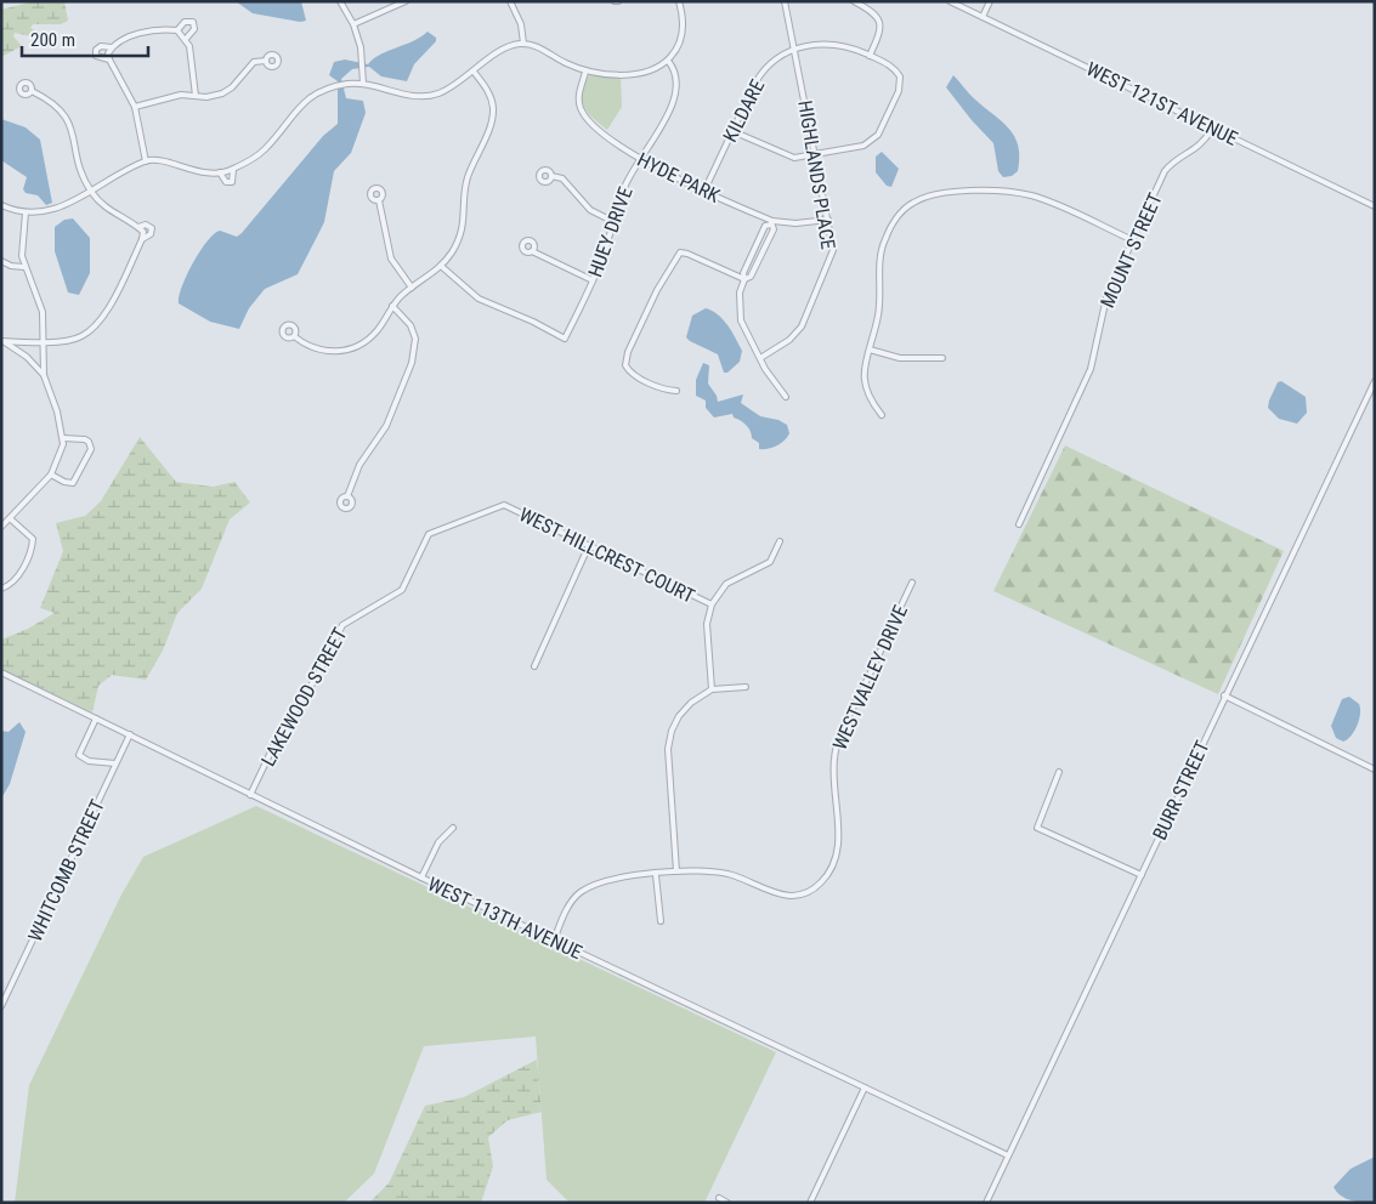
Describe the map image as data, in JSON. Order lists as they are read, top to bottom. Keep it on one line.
{"streets":{"street":["WEST 121ST AVENUE","KILDARE","HIGHLANDS PLACE","HYDE PARK","HUEY DRIVE","MOUNT STREET","WEST HILLCREST COURT","WESTVALLEY DRIVE","LAKEWOOD STREET","BURR STREET","WHITCOMB STREET","WEST 113TH AVENUE"]},"crossings":[["WEST 121ST AVENUE","MOUNT STREET"],["KILDARE","HIGHLANDS PLACE"],["KILDARE","HYDE PARK"],["HIGHLANDS PLACE","HYDE PARK"],["HYDE PARK","HUEY DRIVE"],["WEST HILLCREST COURT","LAKEWOOD STREET"],["WESTVALLEY DRIVE","WEST 113TH AVENUE"],["LAKEWOOD STREET","WEST 113TH AVENUE"],["BURR STREET","WEST 113TH AVENUE"],["WHITCOMB STREET","WEST 113TH AVENUE"]],"scale_bar":"200 m"}
